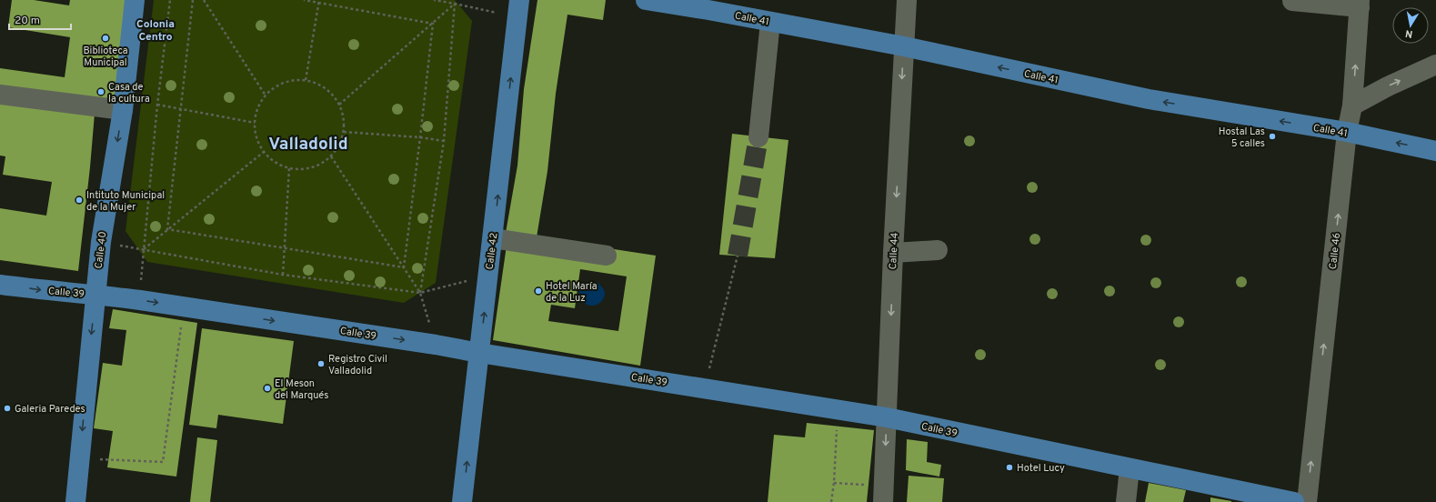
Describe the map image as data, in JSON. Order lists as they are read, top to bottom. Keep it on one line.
{"streets":{"main road":["Calle 41","Calle 40","Calle 42","Calle 39"],"street":["Calle 44","Calle 46"]},"crossings":[["Calle 41","Calle 44"],["Calle 41","Calle 46"],["Calle 40","Calle 39"],["Calle 42","Calle 39"],["Calle 44","Calle 39"]],"one_way":["Calle 41","Calle 40","Calle 42","Calle 44","Calle 46"],"districts":["Colonia Centro","Valladolid"],"places":["Biblioteca Municipal","Casa de la cultura","Hostal Las 5 calles","Intituto Municipal de la Mujer","Hotel María de la Luz","Registro Civil Valladolid","El Meson del Marqués","Galeria Paredes","Hotel Lucy"],"scale_bar":"20 m","north":"bottom"}
